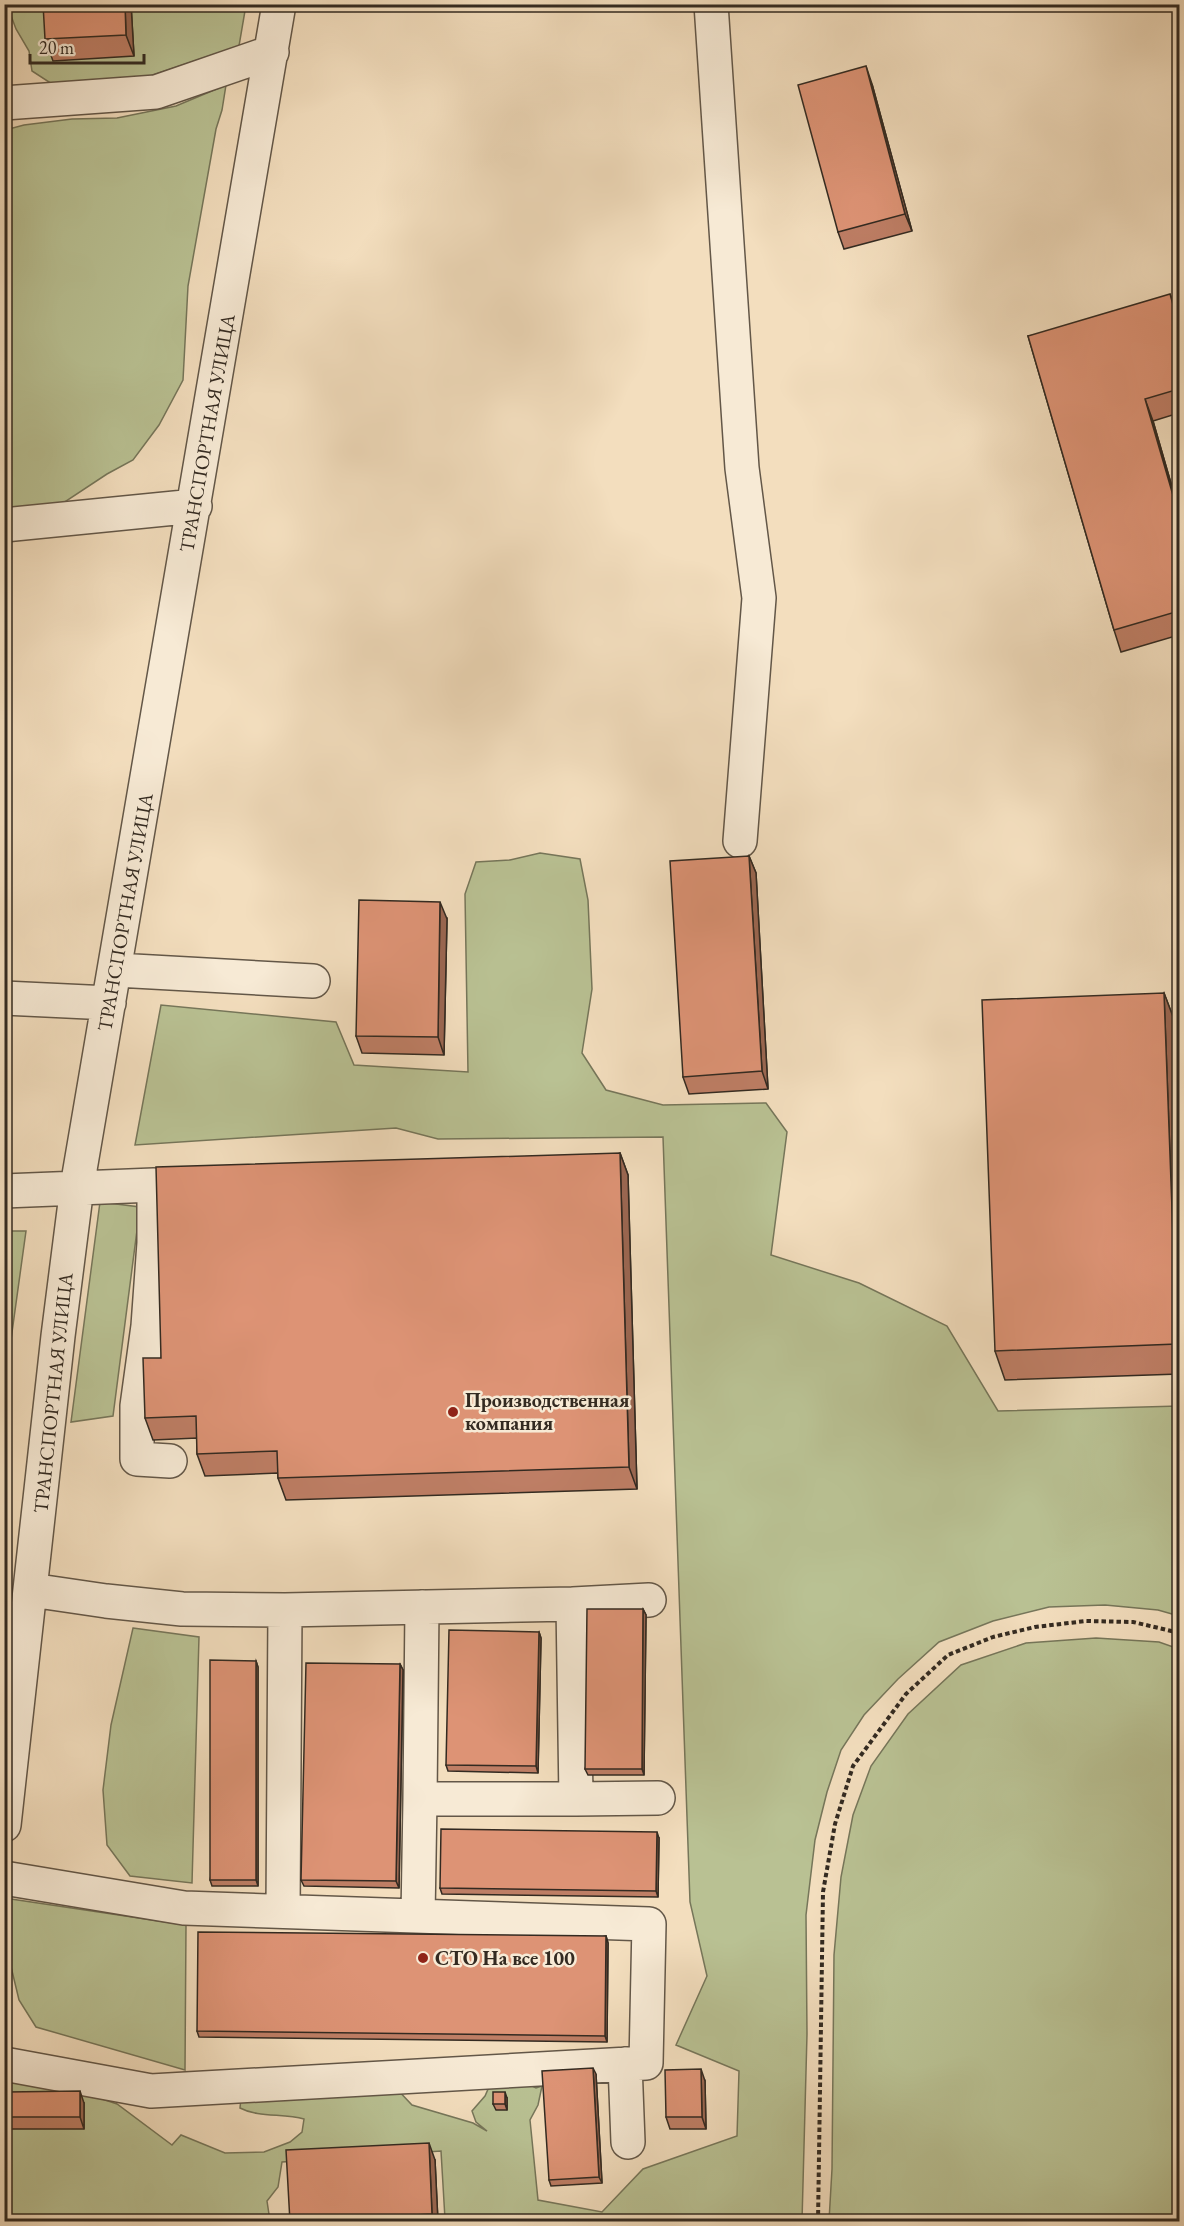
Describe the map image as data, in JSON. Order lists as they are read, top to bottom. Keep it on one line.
{"streets":{"street":["ТРАНСПОРТНАЯ УЛИЦА"]},"places":["Производственная компания","СТО На все 100"],"scale_bar":"20 m"}
